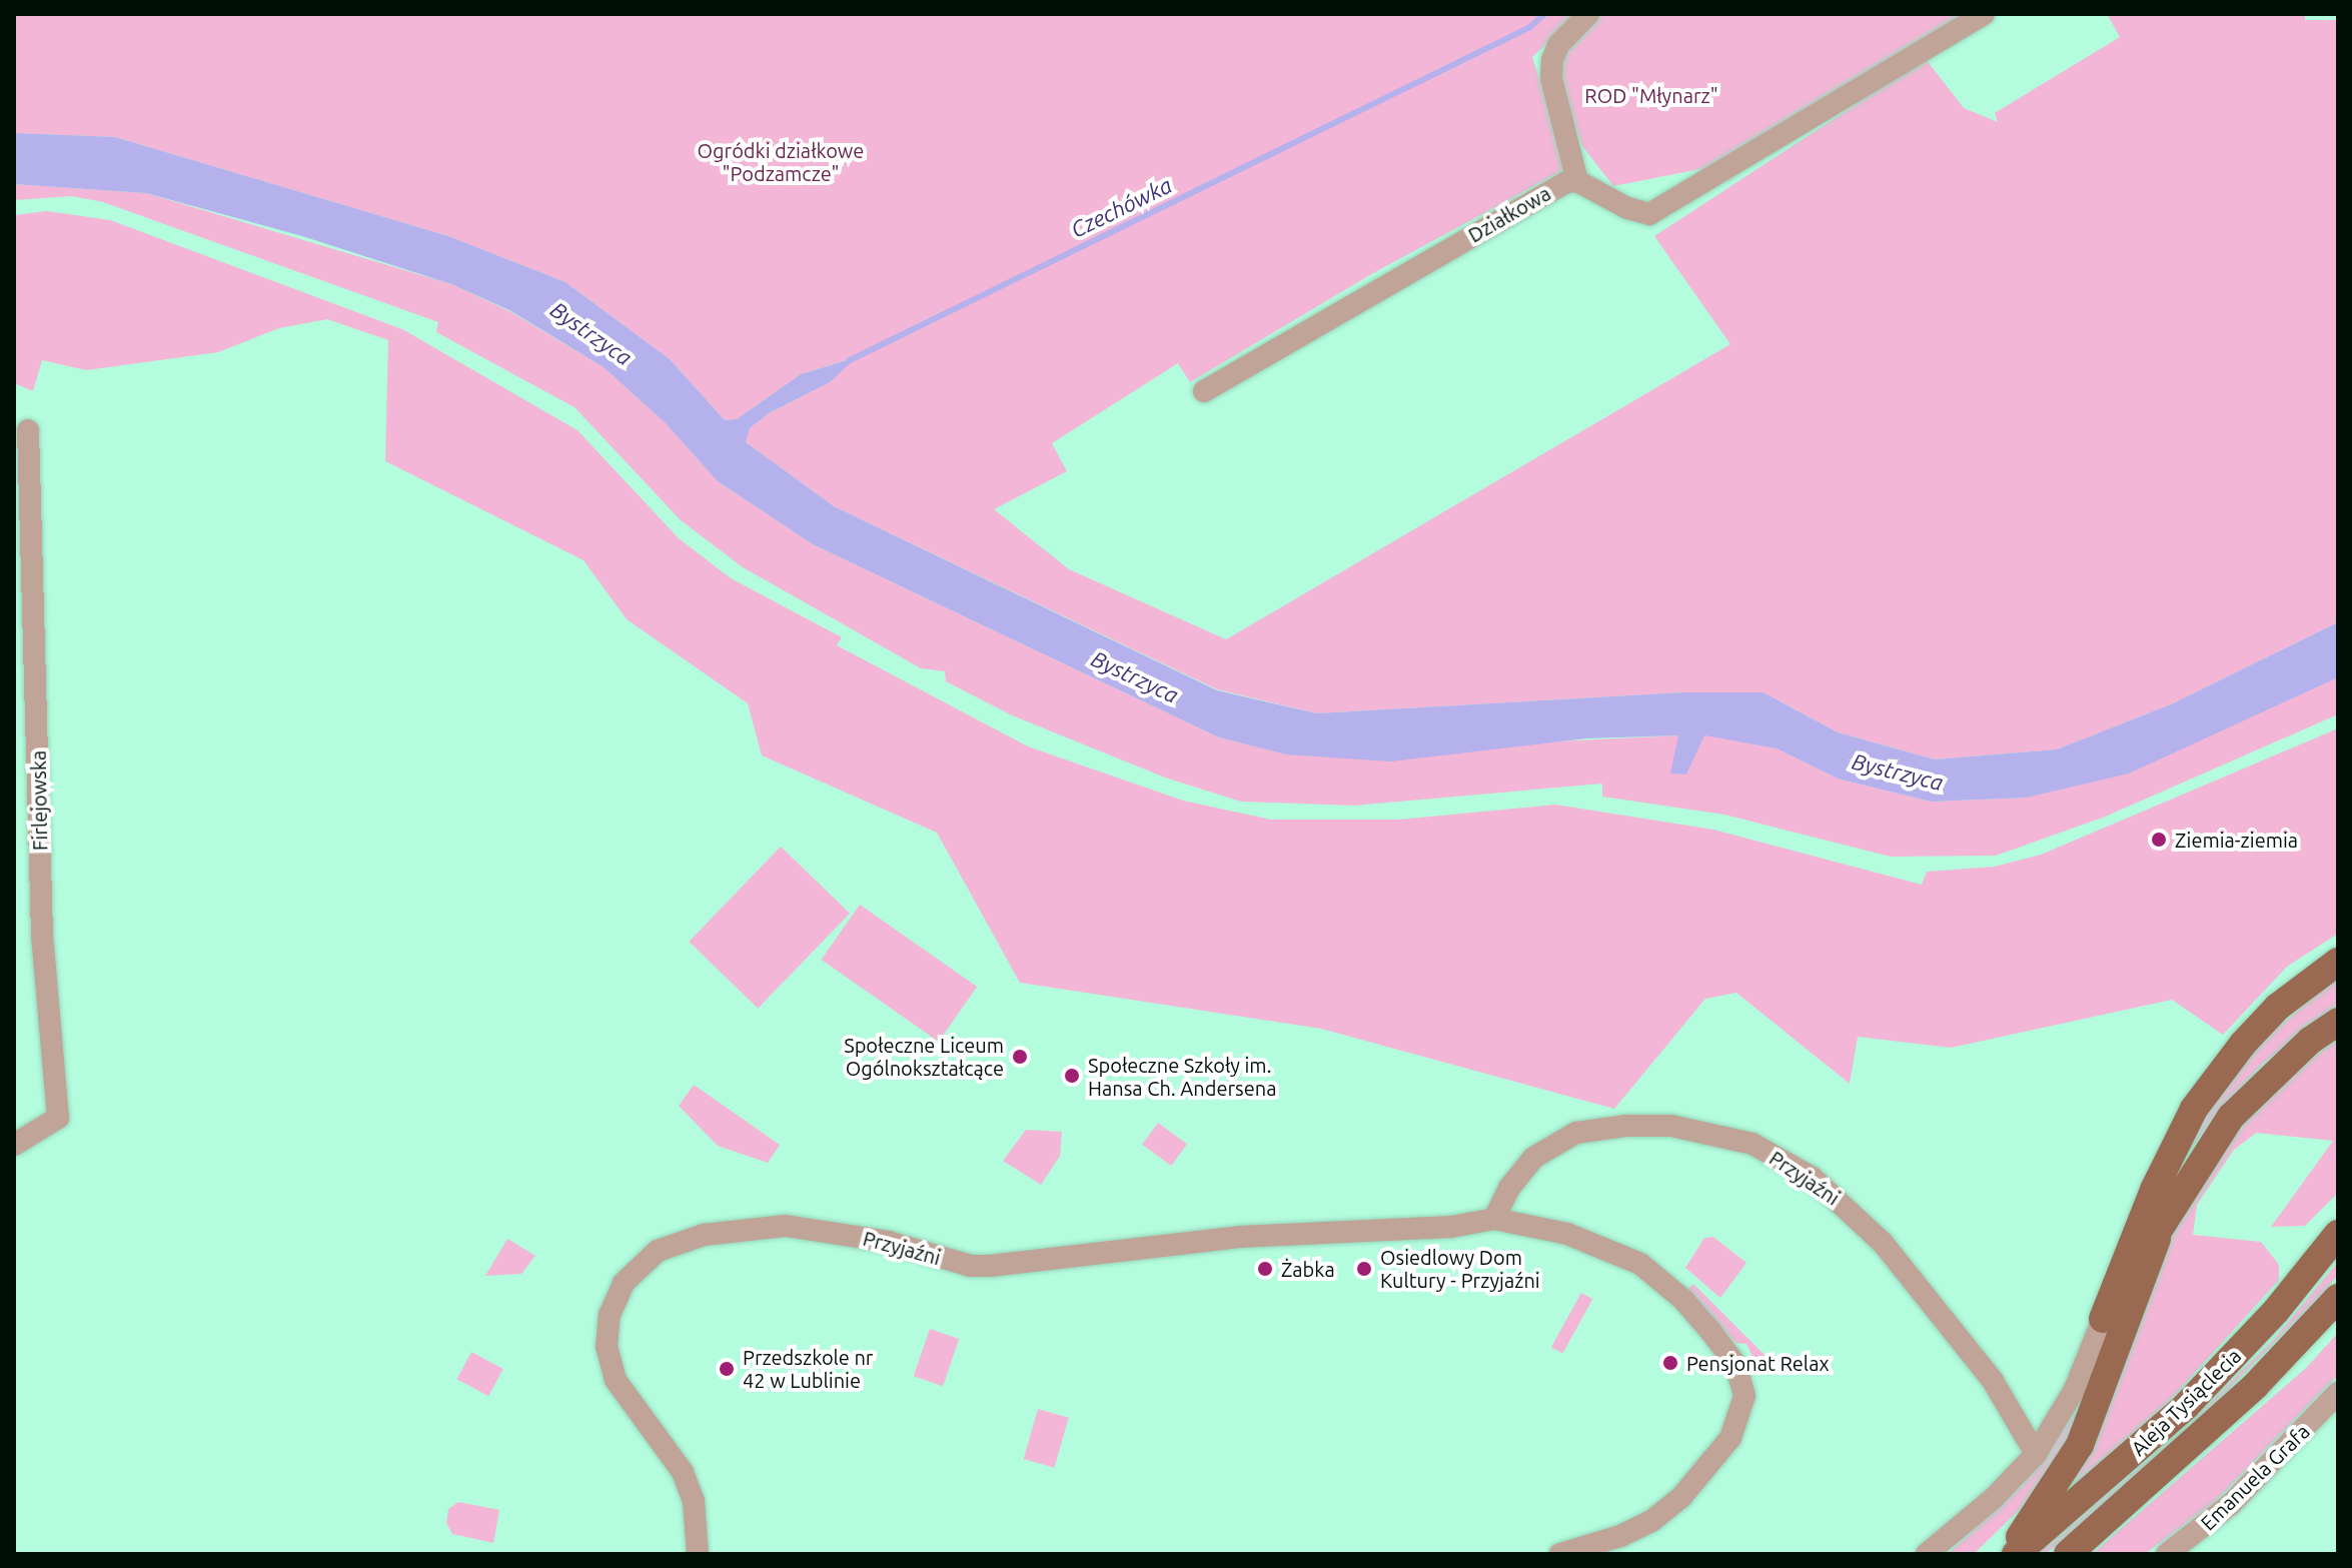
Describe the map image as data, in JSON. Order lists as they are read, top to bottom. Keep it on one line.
{"streets":{"main road":["Aleja Tysiąclecia"],"street":["Działkowa","Firlejowska","Przyjaźni","Emanuela Grafa"]},"water":["Czechówka","Bystrzyca"],"parks":["ROD \"Młynarz\"","Ogródki działkowe \"Podzamcze\""],"places":["Ziemia-ziemia","Społeczne Liceum Ogólnokształcące","Społeczne Szkoły im. Hansa Ch. Andersena","Żabka","Osiedlowy Dom Kultury - Przyjaźni","Pensjonat Relax","Przedszkole nr 42 w Lublinie"]}
